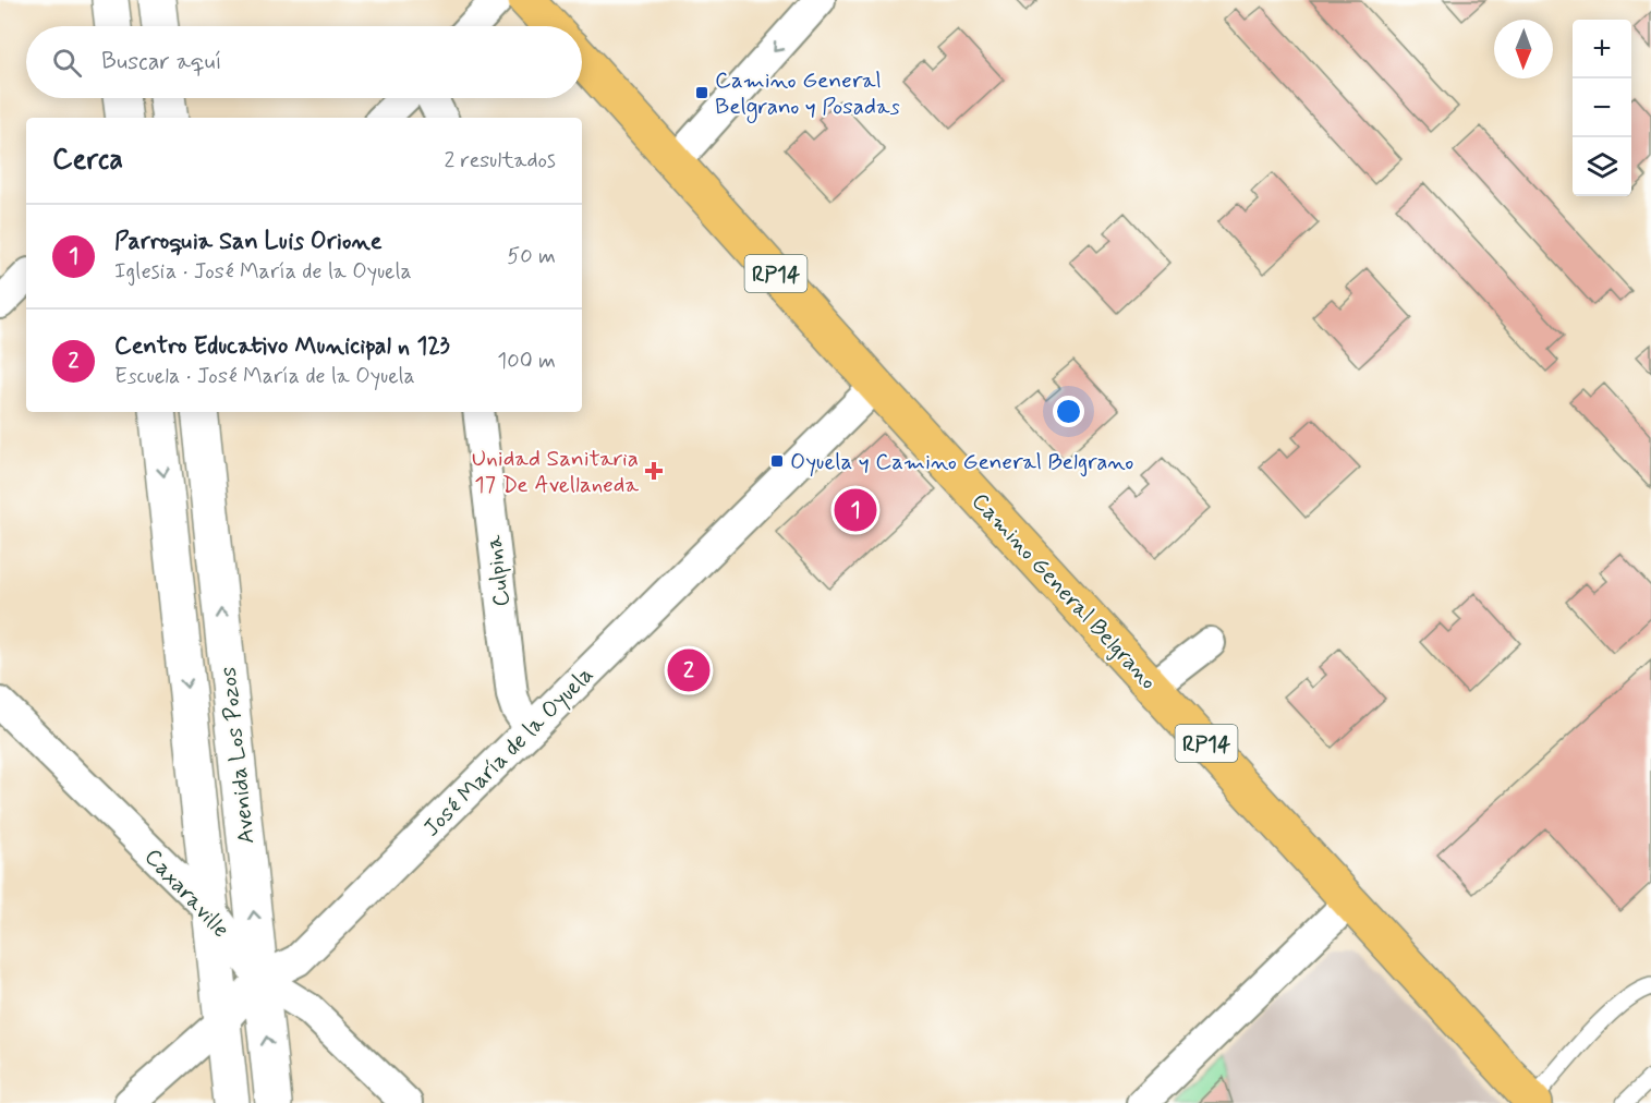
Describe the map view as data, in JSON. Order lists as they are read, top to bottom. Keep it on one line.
{"streets":{"main road":["RP14","Camino General Belgrano"],"street":["Culpina","José María de la Oyuela","Avenida Los Pozos","Caxaraville"]},"crossings":[["Culpina","José María de la Oyuela"],["Camino General Belgrano","José María de la Oyuela"],["José María de la Oyuela","Avenida Los Pozos"],["José María de la Oyuela","Caxaraville"],["Avenida Los Pozos","Caxaraville"]],"places":{"transit":["Camino General Belgrano y Posadas","Oyuela y Camino General Belgrano"],"health":["Unidad Sanitaria 17 De Avellaneda"]},"north":"bottom","page":{"map_buttons":["+","−"],"search":"Buscar aquí","heading":["Cerca","2 resultados"],"list":[{"mark":"1","name":"Parroquia San Luis Orione","note":"Iglesia · José María de la Oyuela","value":"50 m"},{"mark":"2","name":"Centro Educativo Municipal n 123","note":"Escuela · José María de la Oyuela","value":"100 m"}],"pins":["1","2"]}}
